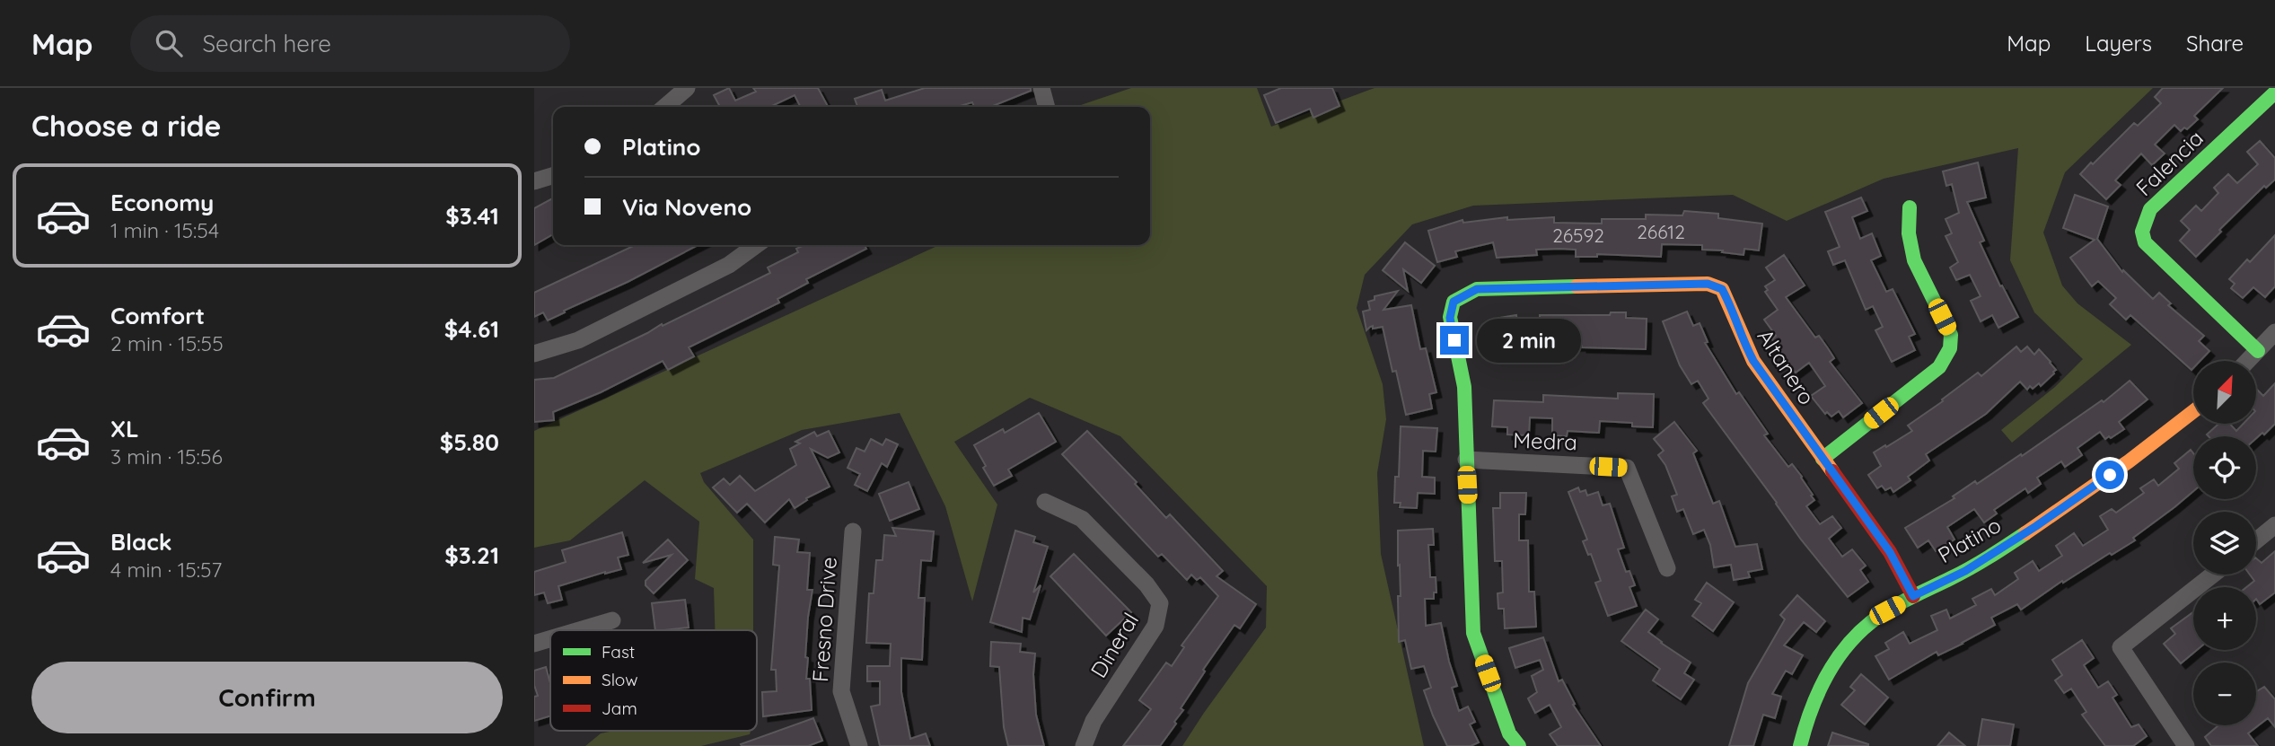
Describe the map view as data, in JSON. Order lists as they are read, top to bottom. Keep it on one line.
{"streets":{"street":["Falencia","Altanero","Medra","Platino","Fresno Drive","Dineral"]},"crossings":[["Altanero","Medra"],["Altanero","Platino"]],"house_numbers":["26612","26592"],"legend":["Fast","Slow","Jam"],"north":"top right","page":{"header":"Map","search":"Search here","nav":["Map","Layers","Share"],"heading":"Choose a ride","banner":["Platino","Via Noveno"],"list":[{"name":"Economy","note":"1 min · 15:54","value":"$3.41"},{"name":"Comfort","note":"2 min · 15:55","value":"$4.61"},{"name":"XL","note":"3 min · 15:56","value":"$5.80"},{"name":"Black","note":"4 min · 15:57","value":"$3.21"}],"bubble":"2 min","map_buttons":["+","−"],"buttons":"Confirm"}}
